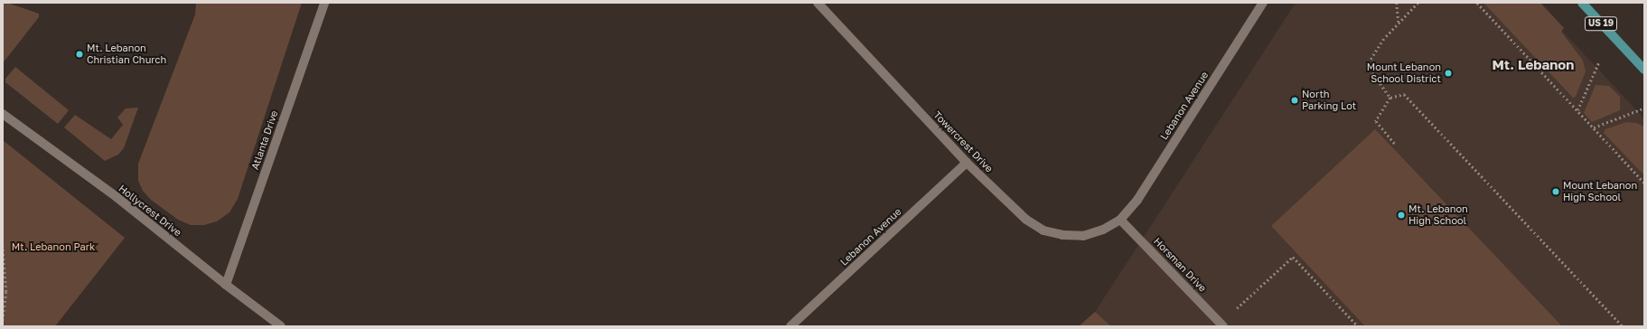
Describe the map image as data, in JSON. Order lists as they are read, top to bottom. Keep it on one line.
{"streets":{"main road":["US 19"],"street":["Lebanon Avenue","Atlanta Drive","Towercrest Drive","Hollycrest Drive","Horsman Drive"]},"crossings":[["Lebanon Avenue","Towercrest Drive"],["Lebanon Avenue","Horsman Drive"],["Atlanta Drive","Hollycrest Drive"],["Towercrest Drive","Horsman Drive"]],"districts":["Mt. Lebanon"],"parks":["Mt. Lebanon Park"],"places":["Mt. Lebanon Christian Church","Mount Lebanon School District","North Parking Lot","Mount Lebanon High School","Mt. Lebanon High School"]}
